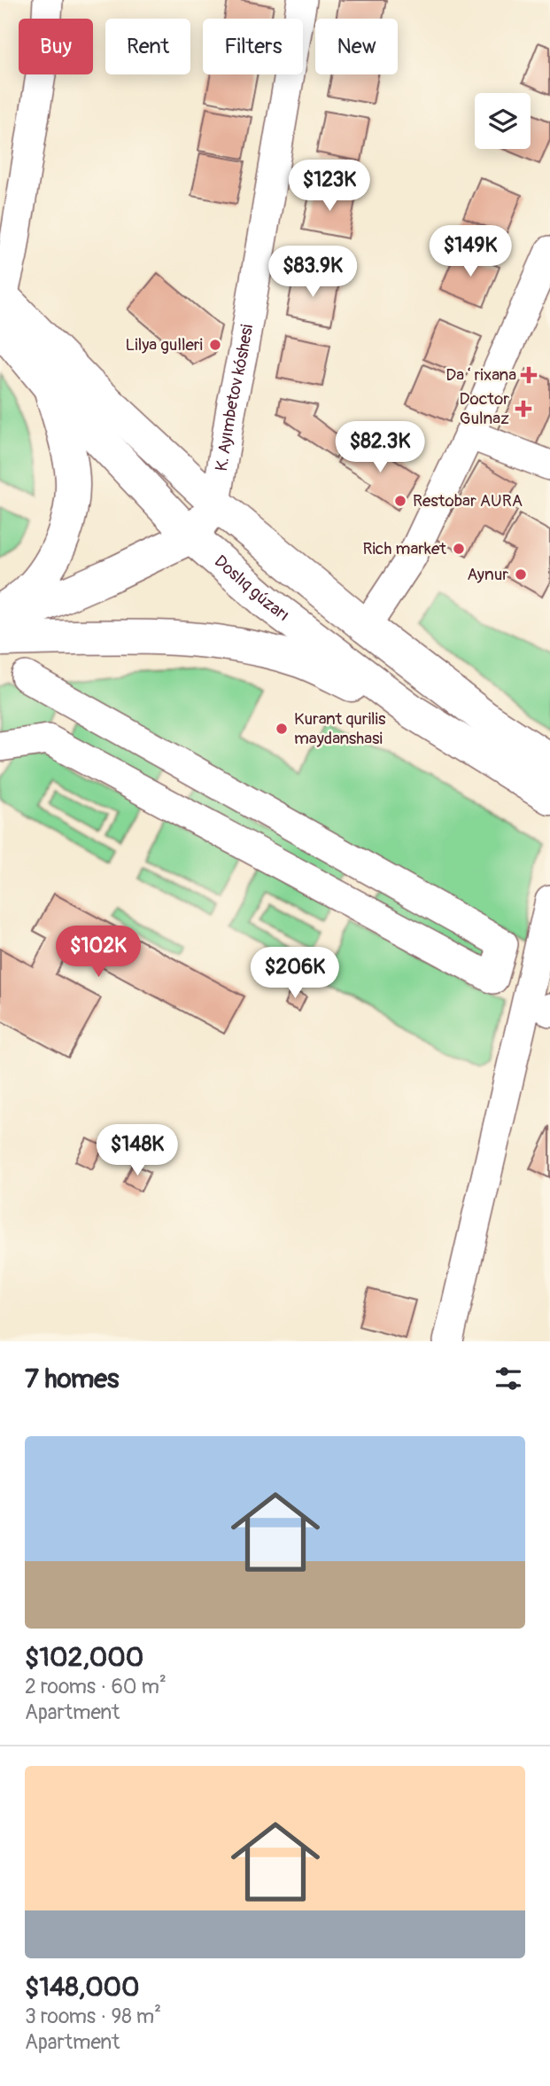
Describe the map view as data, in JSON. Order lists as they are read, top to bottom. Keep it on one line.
{"streets":{"main road":["Doslıq gúzarı"],"street":["K. Ayımbetov kóshesi"]},"places":{"other":["Lilya gulleri","Restobar AURA","Rich market","Aynur","Kurant qurilis maydanshasi"],"health":["Daʻrixana","Doctor Gulnaz"]},"page":{"chip":["Buy","Rent","Filters","New"],"price":["$123K","$149K","$83.9K","$82.3K","$102K","$206K","$148K"],"heading":"7 homes","list":[{"name":"$102,000","note":"2 rooms · 60 m² · Apartment"},{"name":"$148,000","note":"3 rooms · 98 m² · Apartment"}]}}
